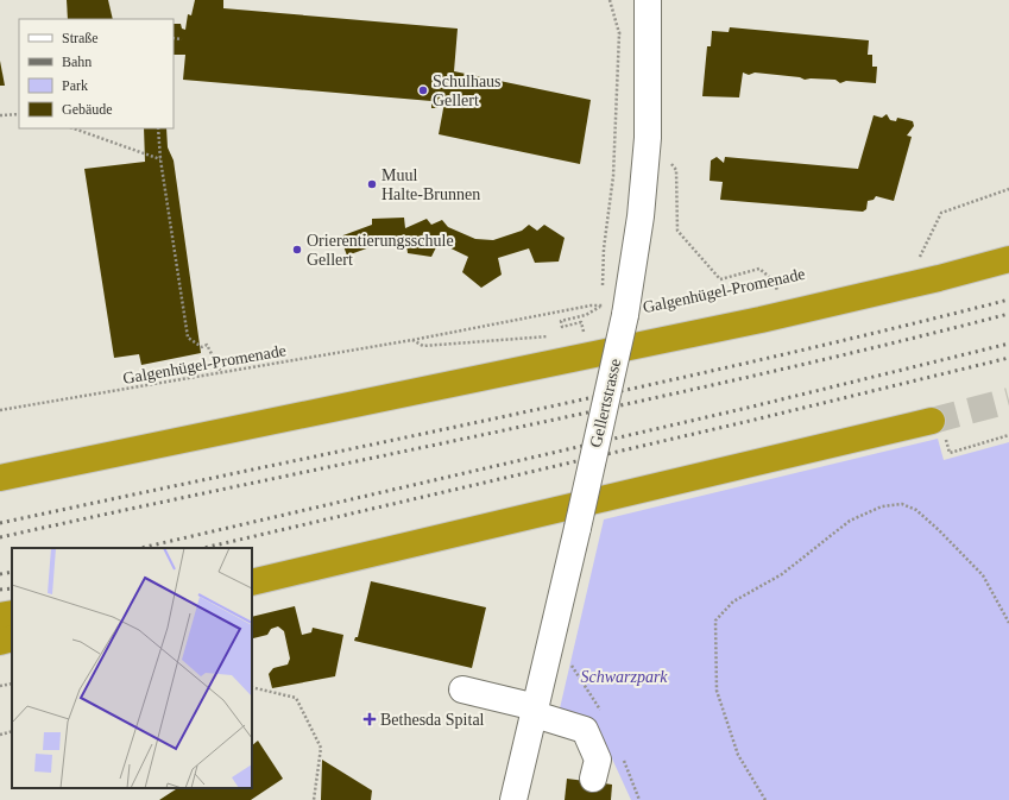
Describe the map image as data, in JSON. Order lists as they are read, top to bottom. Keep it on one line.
{"streets":{"street":["Gellertstrasse"],"path":["Galgenhügel-Promenade"]},"crossings":[["Galgenhügel-Promenade","Gellertstrasse"]],"parks":["Schwarzpark"],"places":{"other":["Schulhaus Gellert","Muul Halte-Brunnen","Orierentierungsschule Gellert"],"health":["Bethesda Spital"]},"legend":["Straße","Bahn","Park","Gebäude"]}
